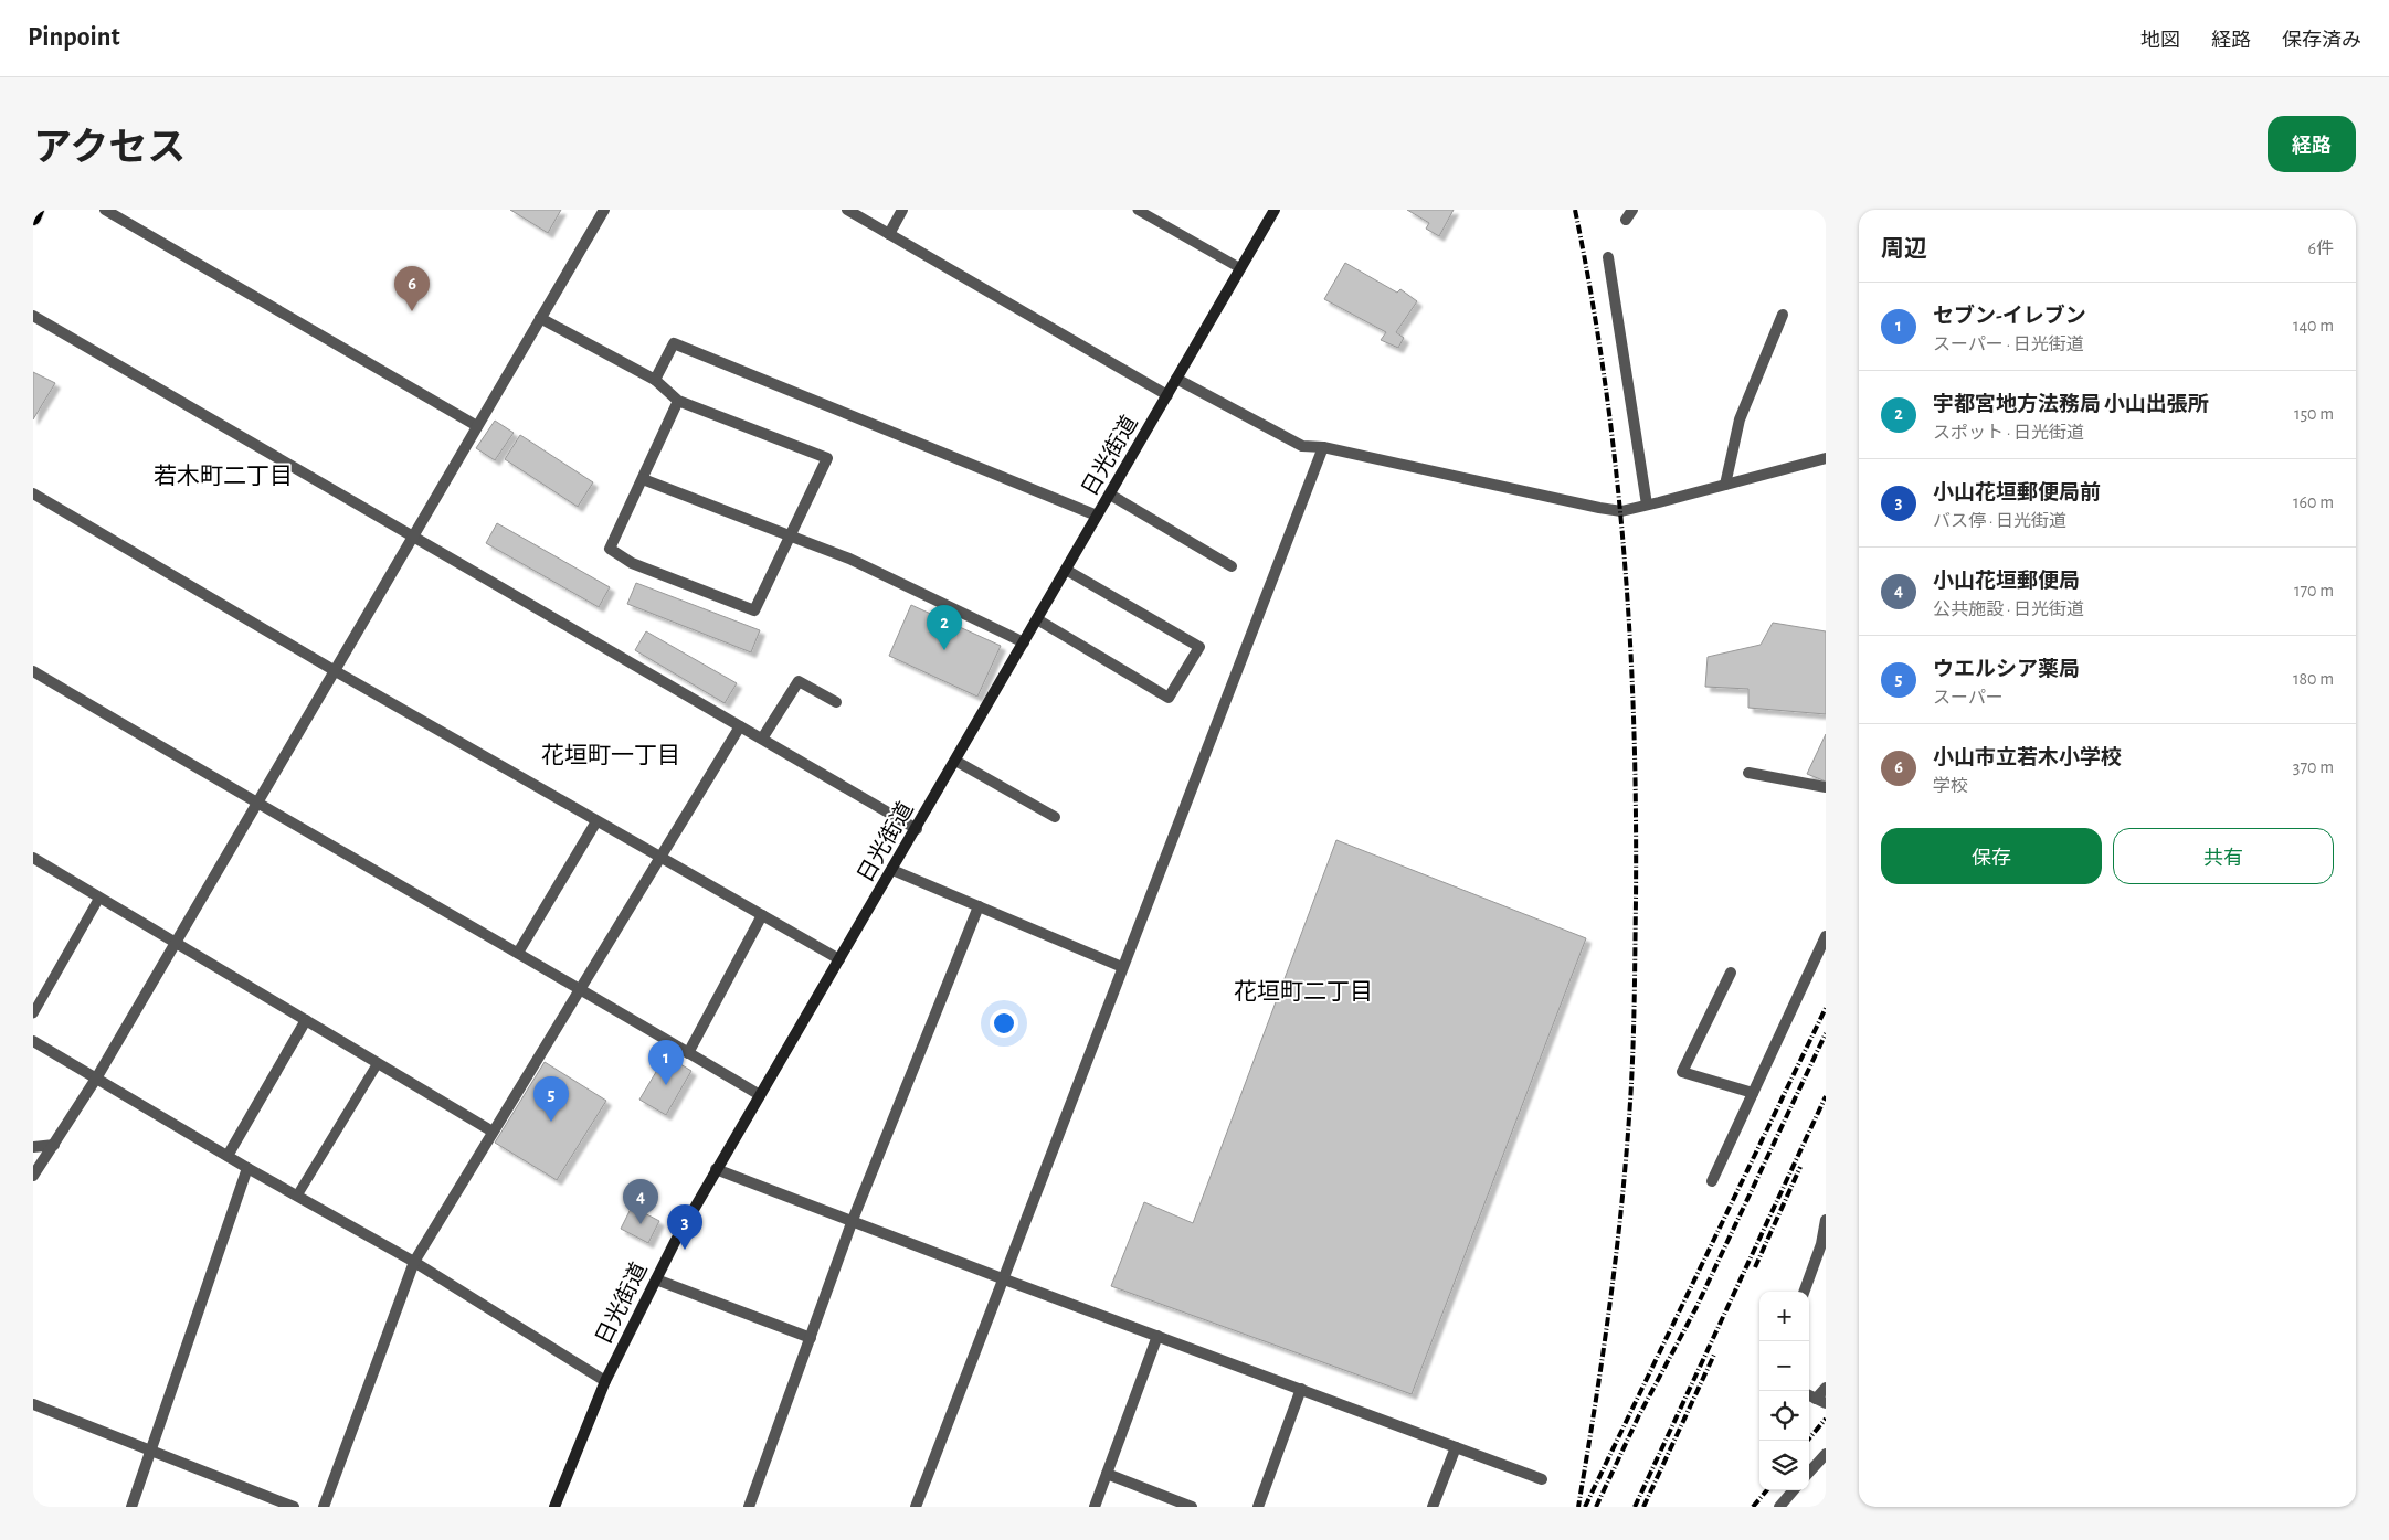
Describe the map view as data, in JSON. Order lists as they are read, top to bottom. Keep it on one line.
{"streets":{"main road":["日光街道"]},"districts":["若木町二丁目","花垣町一丁目","花垣町二丁目"],"page":{"header":"Pinpoint","nav":["地図","経路","保存済み"],"title":"アクセス","buttons":["経路",["保存","共有"]],"heading":["周辺","6件"],"pins":["6","2","1","5","4","3"],"list":[{"mark":"1","name":"セブン-イレブン","note":"スーパー · 日光街道","value":"140 m"},{"mark":"2","name":"宇都宮地方法務局 小山出張所","note":"スポット · 日光街道","value":"150 m"},{"mark":"3","name":"小山花垣郵便局前","note":"バス停 · 日光街道","value":"160 m"},{"mark":"4","name":"小山花垣郵便局","note":"公共施設 · 日光街道","value":"170 m"},{"mark":"5","name":"ウエルシア薬局","note":"スーパー","value":"180 m"},{"mark":"6","name":"小山市立若木小学校","note":"学校","value":"370 m"}],"map_buttons":["+","−"]}}
